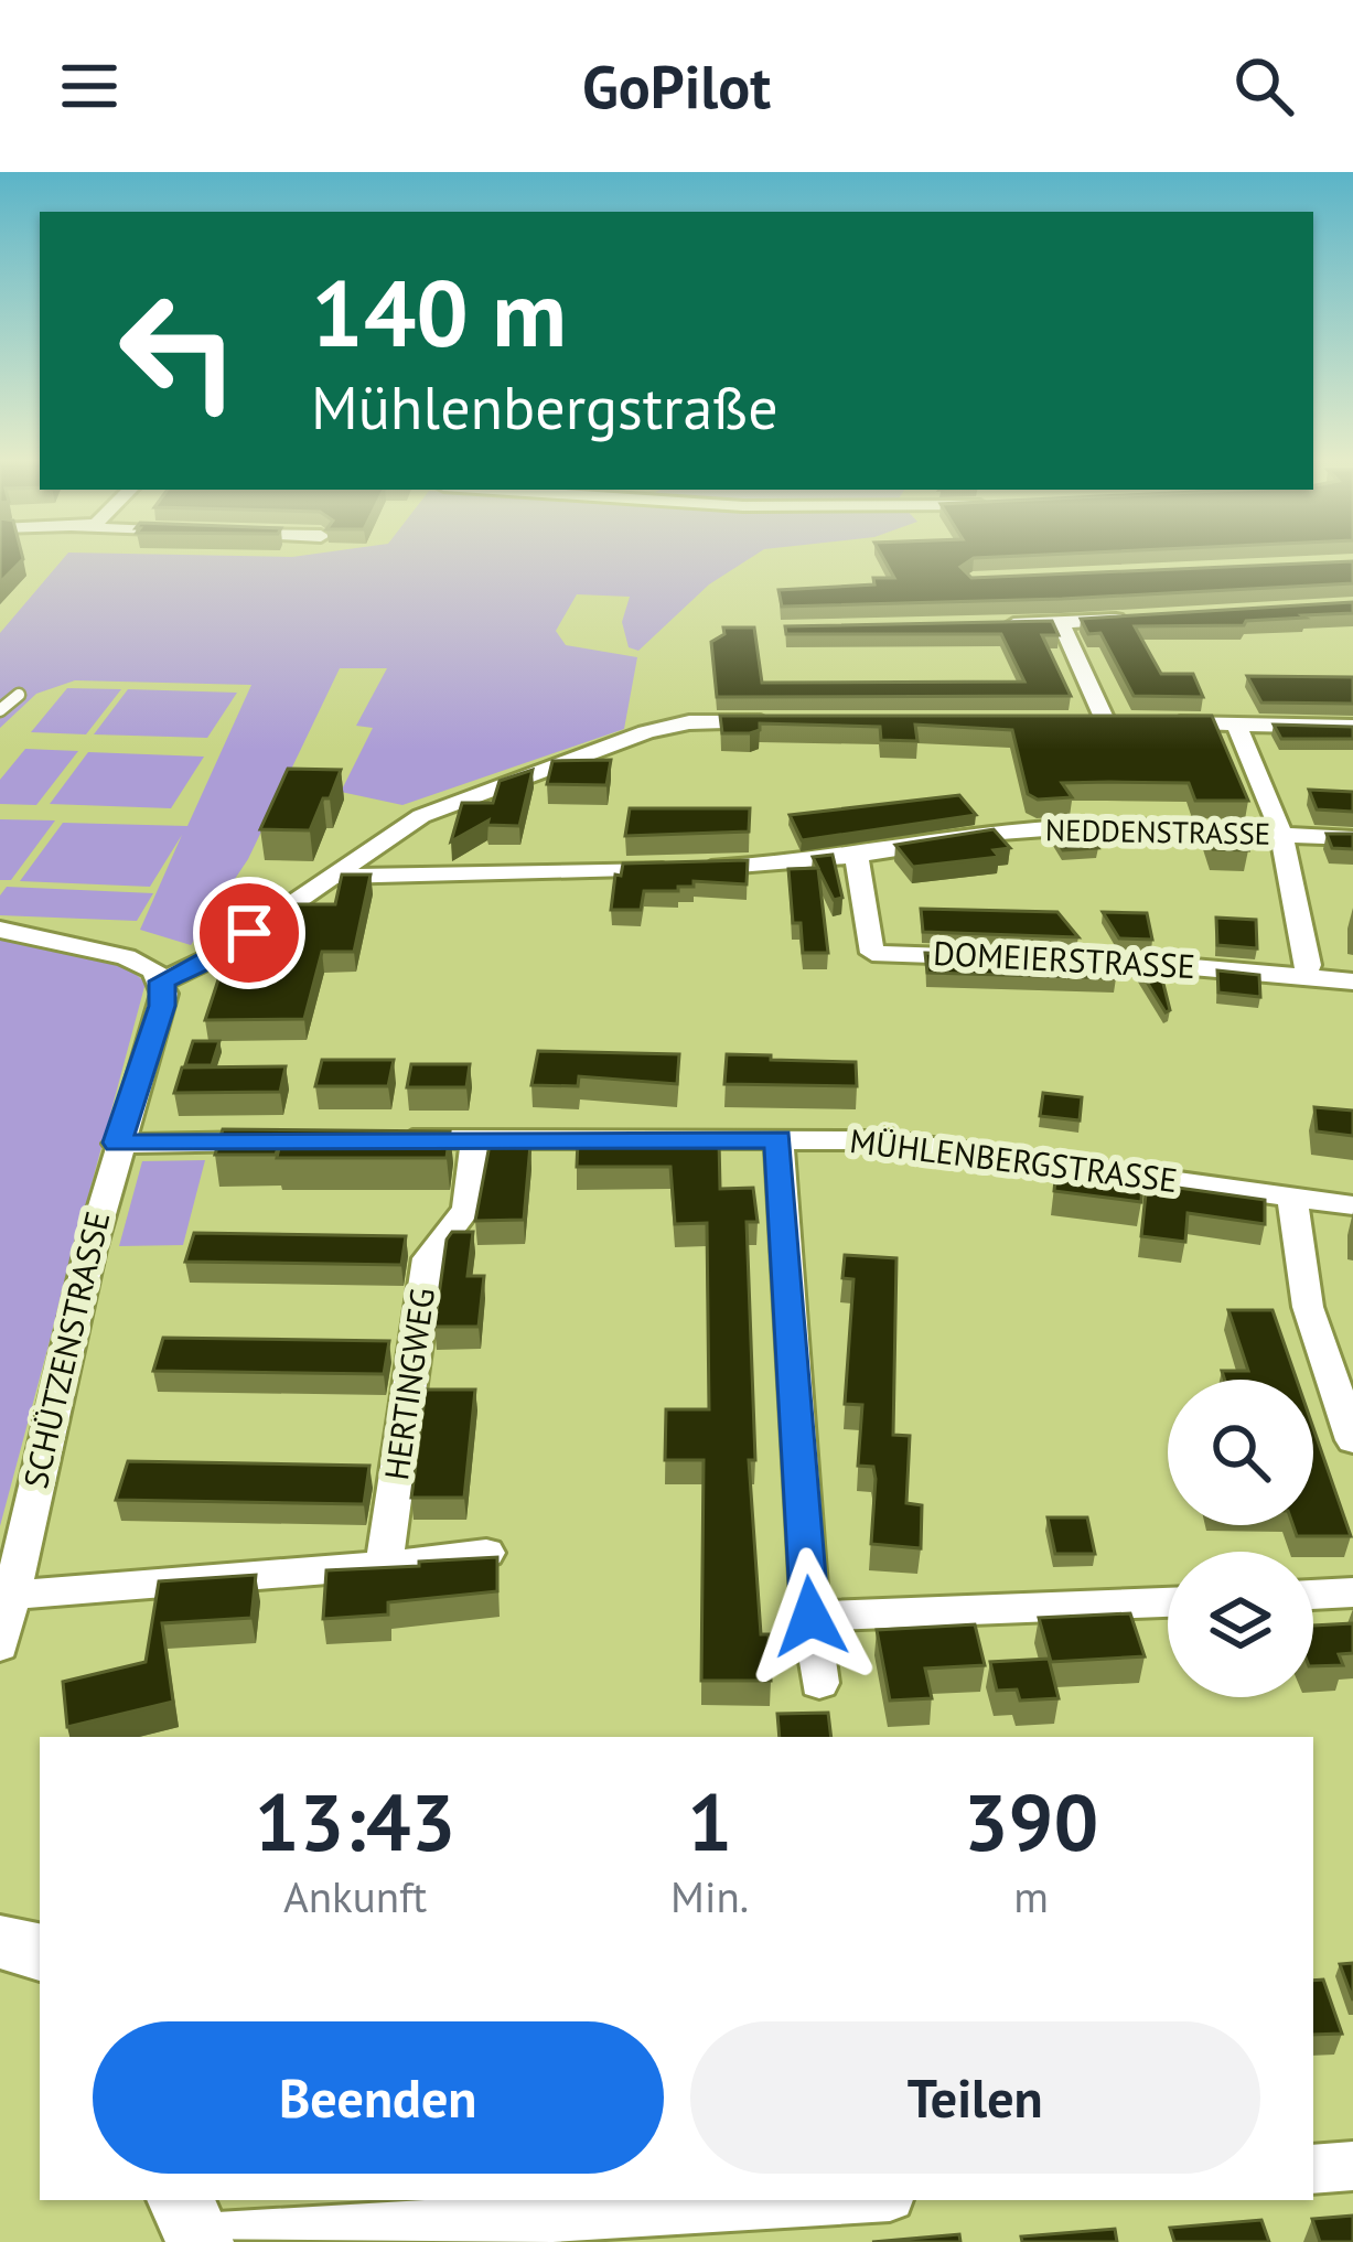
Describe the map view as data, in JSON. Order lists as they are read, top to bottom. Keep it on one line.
{"streets":{"street":["NEDDENSTRASSE","DOMEIERSTRASSE","MÜHLENBERGSTRASSE","SCHÜTZENSTRASSE","HERTINGWEG"]},"crossings":[["NEDDENSTRASSE","DOMEIERSTRASSE"],["MÜHLENBERGSTRASSE","HERTINGWEG"]],"page":{"header":"GoPilot","turn":["140 m","Mühlenbergstraße"],"eta":["13:43","Ankunft","1","Min.","390","m"],"buttons":["Beenden","Teilen"]}}
